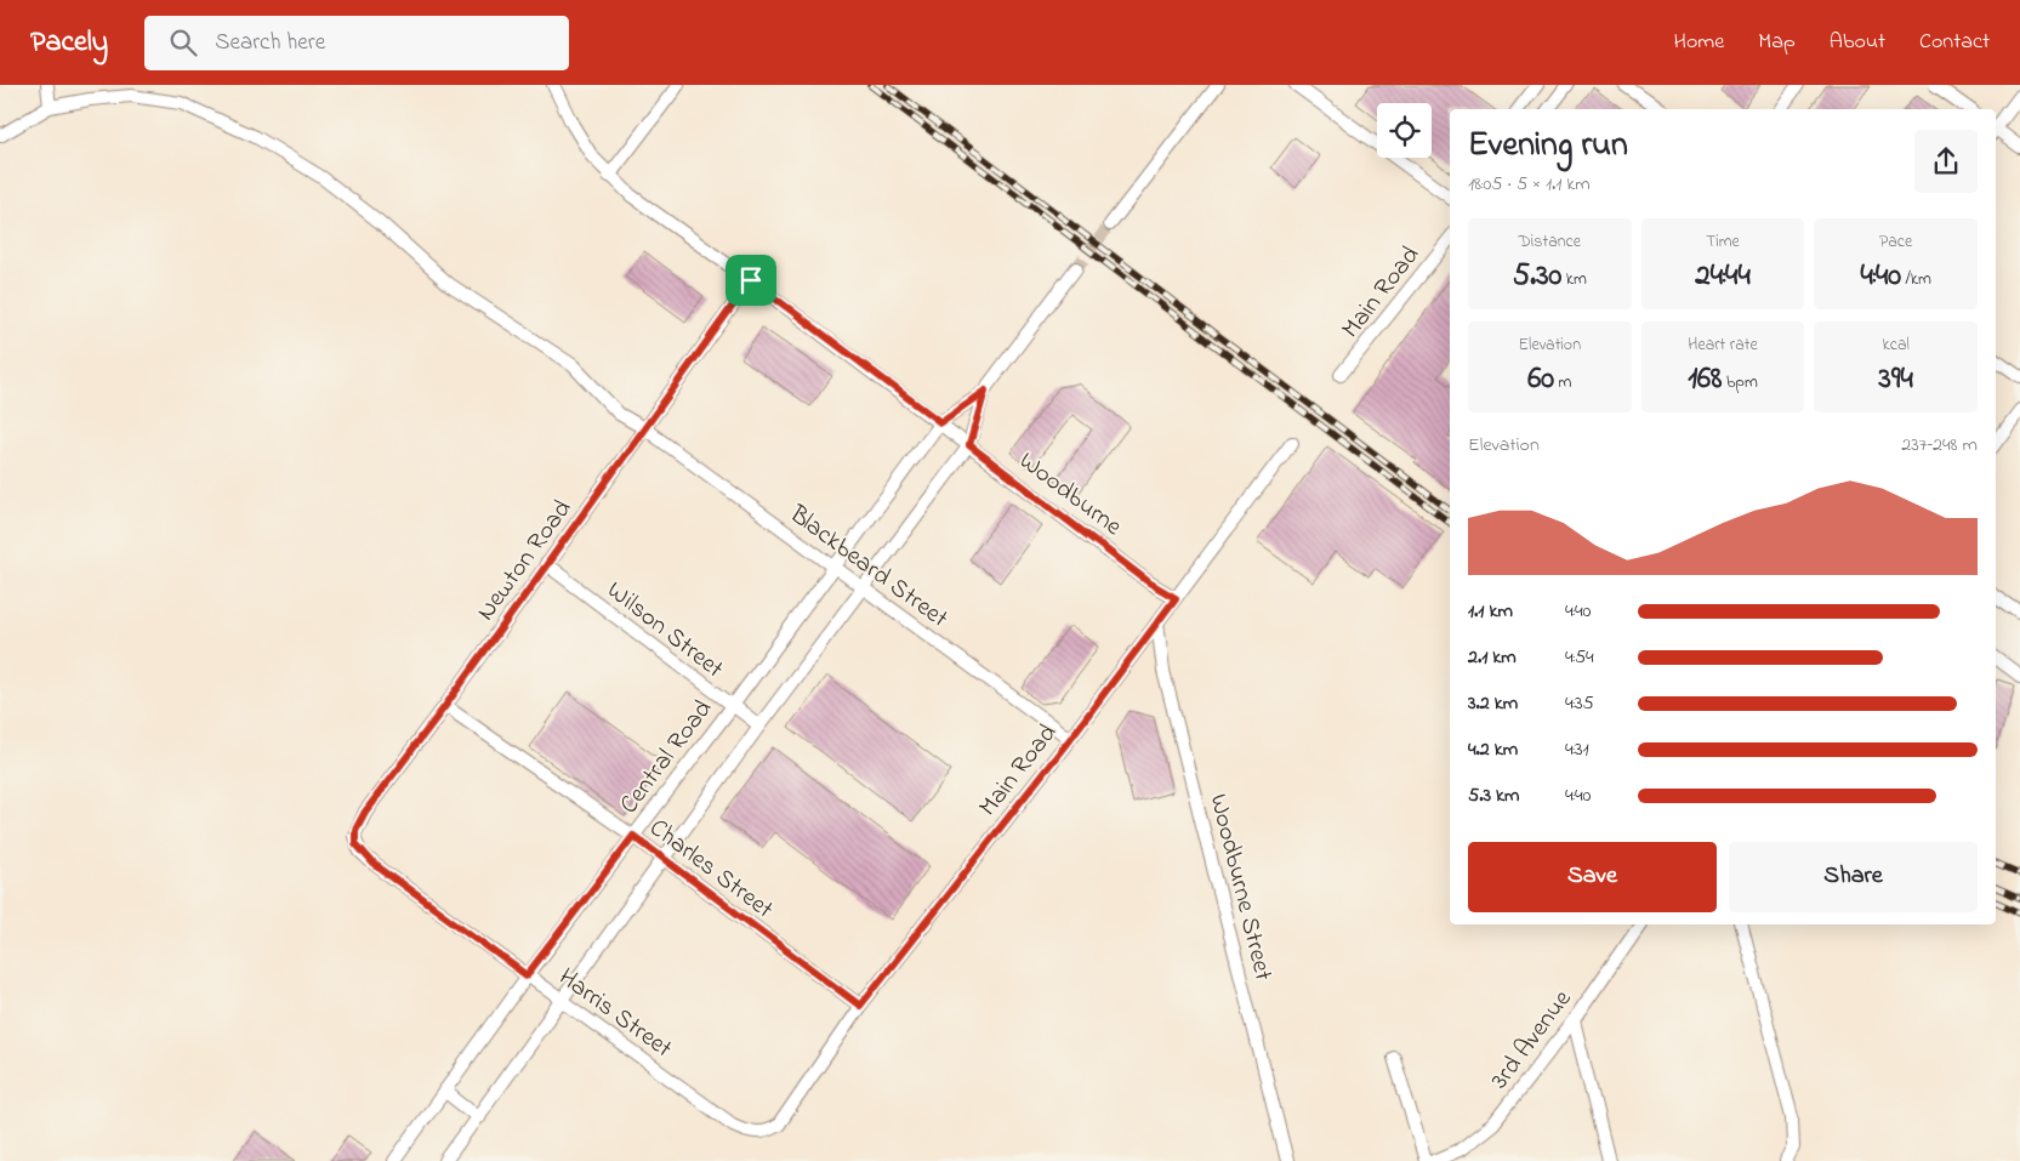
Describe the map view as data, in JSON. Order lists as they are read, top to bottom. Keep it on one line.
{"streets":{"street":["Main Road","Woodburne","Newton Road","Blackbeard Street","Wilson Street","Central Road","Charles Street","Woodburne Street","Harris Street","3rd Avenue"]},"crossings":[["Main Road","Woodburne"],["Main Road","Blackbeard Street"],["Main Road","Charles Street"],["Main Road","Woodburne Street"],["Main Road","Harris Street"],["Woodburne","Central Road"],["Newton Road","Blackbeard Street"],["Newton Road","Wilson Street"],["Newton Road","Charles Street"],["Newton Road","Harris Street"],["Blackbeard Street","Central Road"],["Wilson Street","Central Road"],["Central Road","Charles Street"],["Central Road","Harris Street"]],"page":{"header":"Pacely","search":"Search here","nav":["Home","Map","About","Contact"],"heading":["Evening run","18:05 · 5 × 1.1 km"],"stats":[["Distance","5.30 km"],["Time","24:44"],["Pace","4:40 /km"],["Elevation","60 m"],["Heart rate","168 bpm"],["kcal","394"]],"chart":["Elevation","237–248 m"],"list":[{"name":"1.1 km","note":"4:40"},{"name":"2.1 km","note":"4:54"},{"name":"3.2 km","note":"4:35"},{"name":"4.2 km","note":"4:31"},{"name":"5.3 km","note":"4:40"}],"buttons":["Save","Share"]}}
